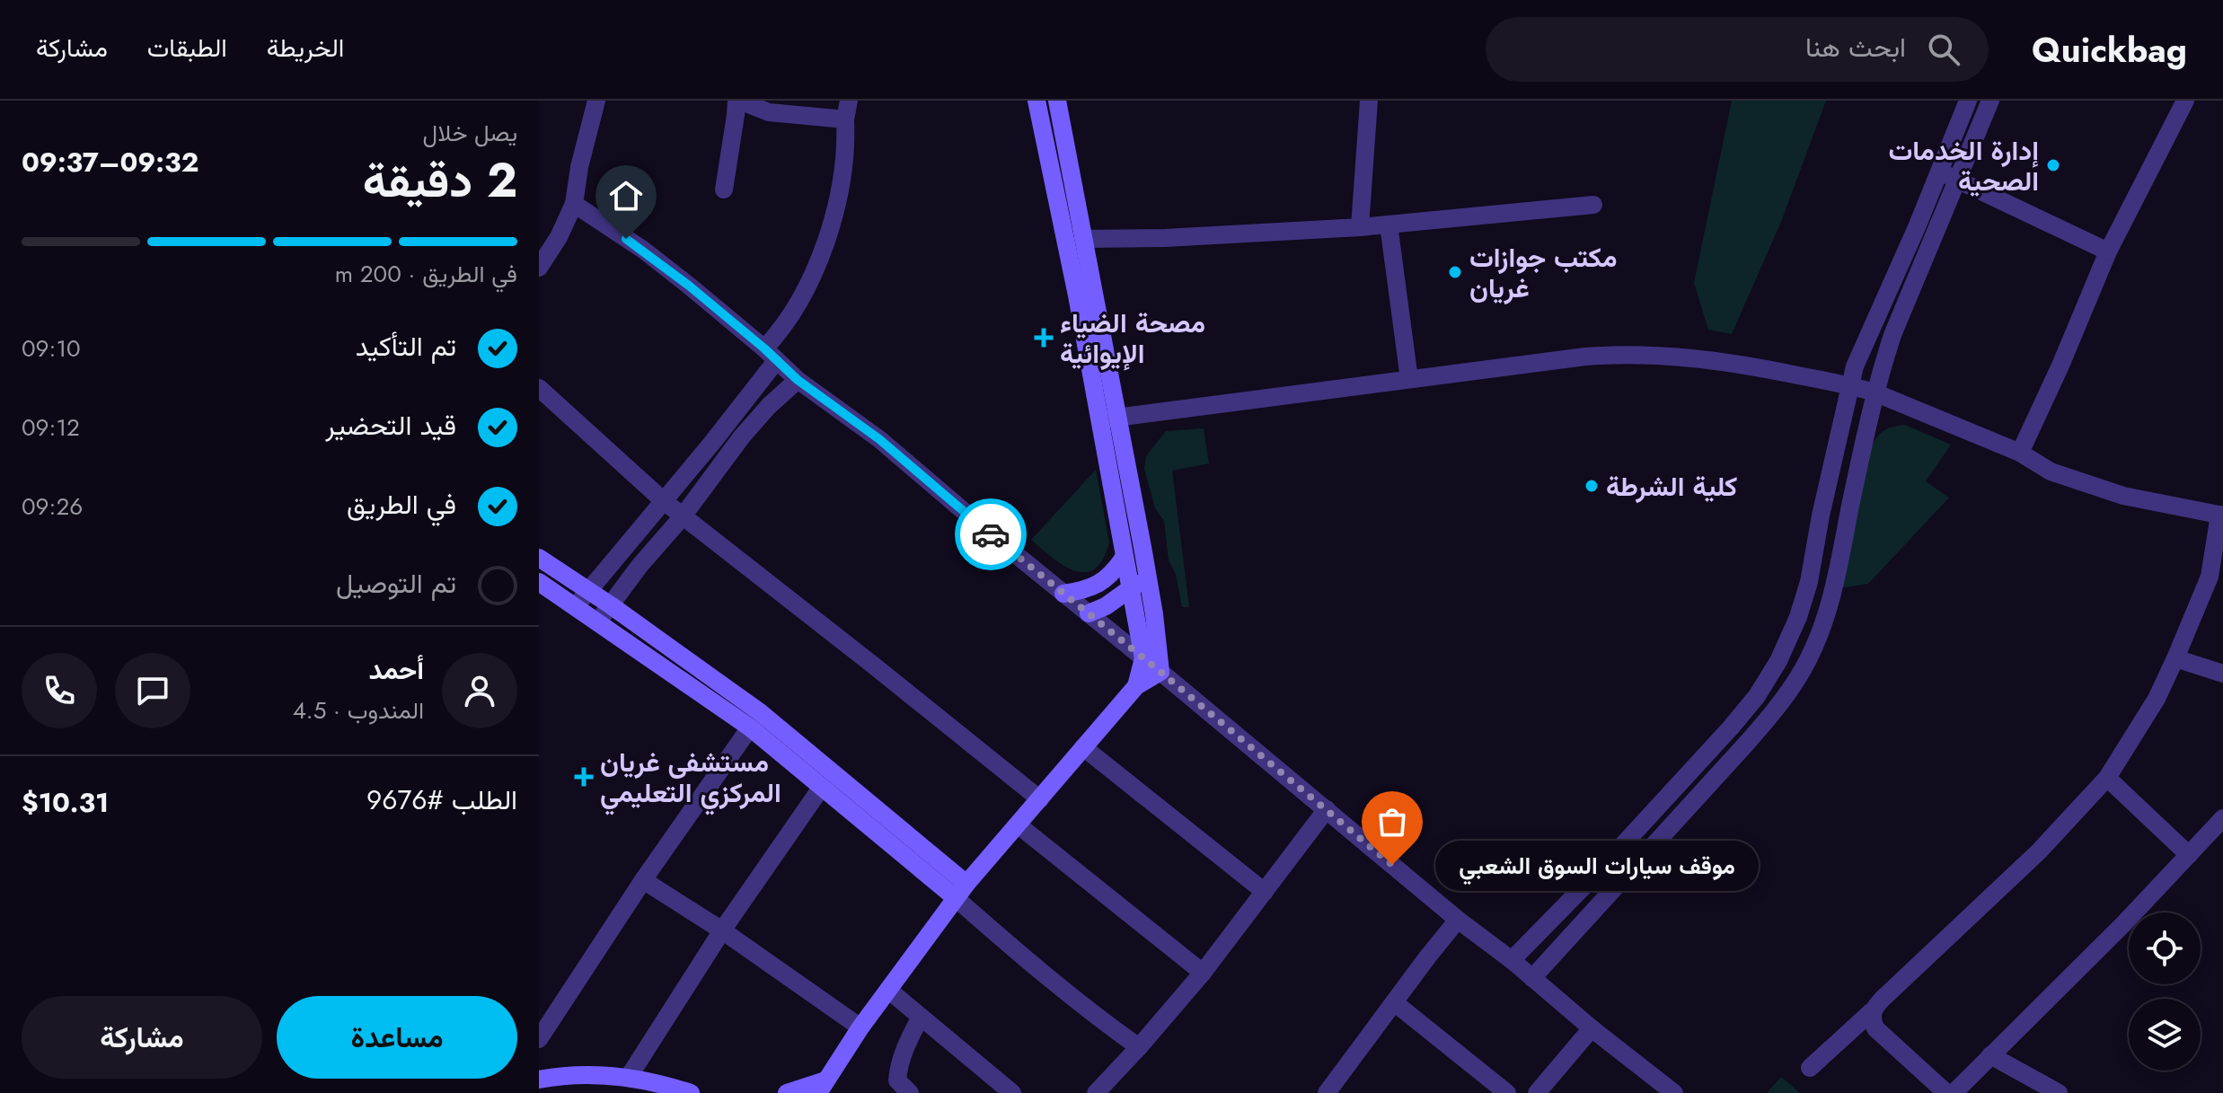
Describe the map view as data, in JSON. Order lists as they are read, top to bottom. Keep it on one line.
{"places":{"other":["إدارة الخدمات الصحية","مكتب جوازات غريان","كلية الشرطة","موقف سيارات السوق الشعبي"],"health":["مصحة الضياء الإيوائية","مستشفى غريان المركزي التعليمي"]},"page":{"header":"Quickbag","search":"ابحث هنا","nav":["الخريطة","الطبقات","مشاركة"],"heading":["2 دقيقة","يصل خلال","09:32–09:37"],"panel":["أحمد","المندوب · 4.5","الطلب #9676","$10.31"],"bar":"في الطريق · 200 m","list":[["تم التأكيد","09:10"],["قيد التحضير","09:12"],["في الطريق","09:26"],"تم التوصيل"],"bubble":"موقف سيارات السوق الشعبي","buttons":["مساعدة","مشاركة"]}}
